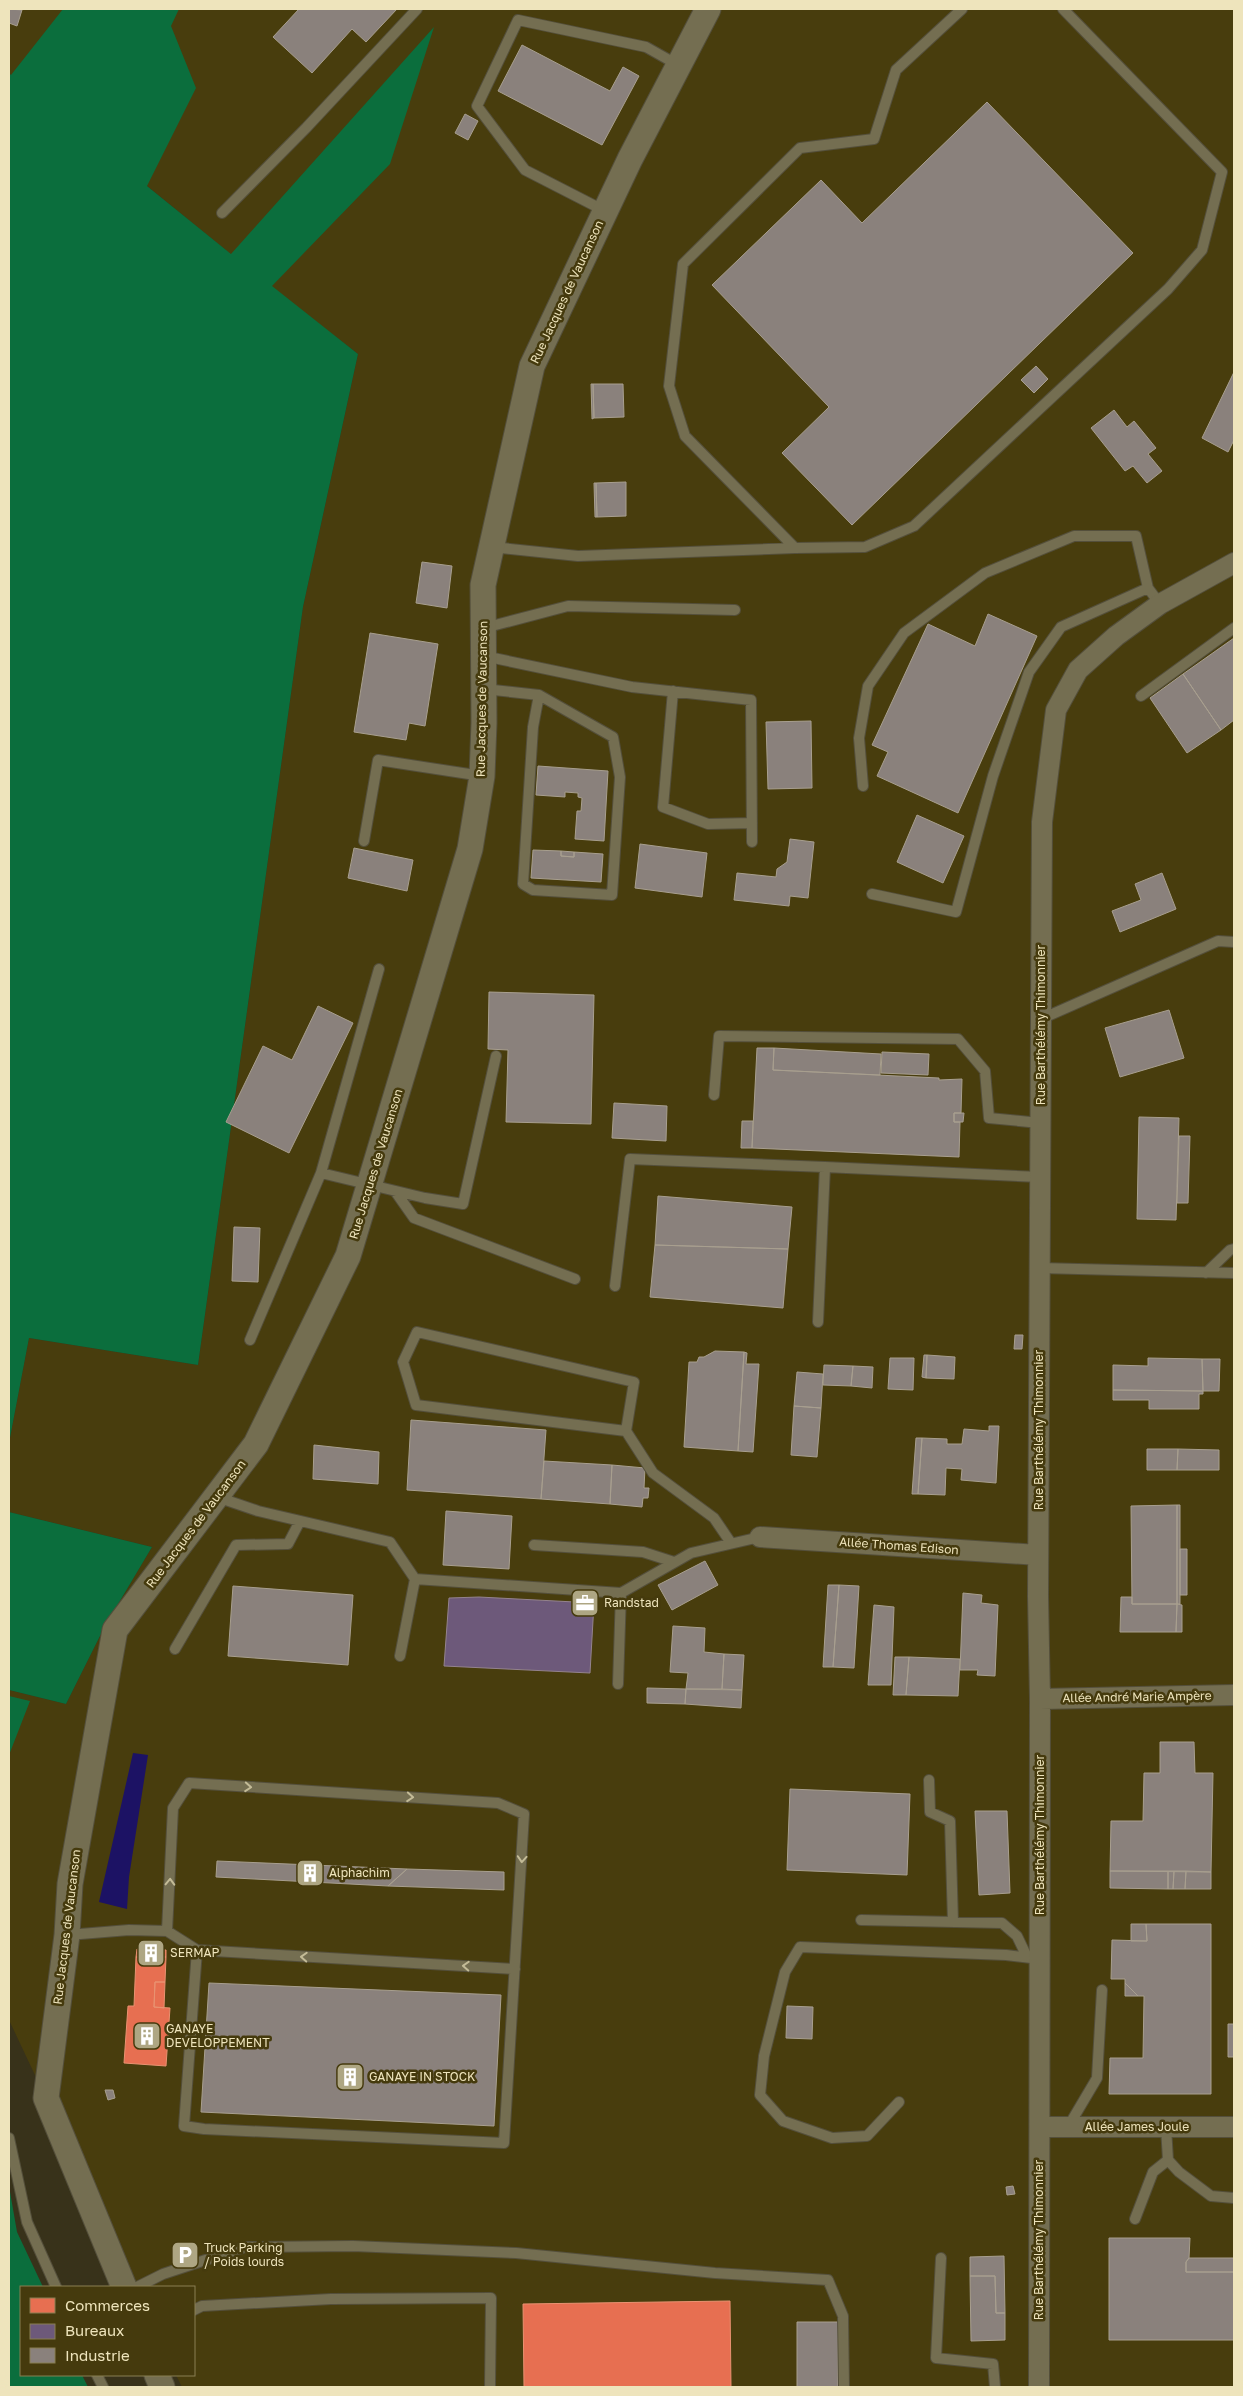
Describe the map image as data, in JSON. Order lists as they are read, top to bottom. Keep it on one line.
{"streets":{"street":["Rue Jacques de Vaucanson","Rue Barthélémy Thimonnier","Allée Thomas Edison","Allée André Marie Ampère","Allée James Joule"]},"crossings":[["Rue Barthélémy Thimonnier","Allée Thomas Edison"],["Rue Barthélémy Thimonnier","Allée André Marie Ampère"],["Rue Barthélémy Thimonnier","Allée James Joule"]],"places":{"office":["Randstad"],"building":["Alphachim","SERMAP","GANAYE DEVELOPPEMENT","GANAYE IN STOCK"],"parking":["Truck Parking / Poids lourds"]},"legend":["Commerces","Bureaux","Industrie"]}
